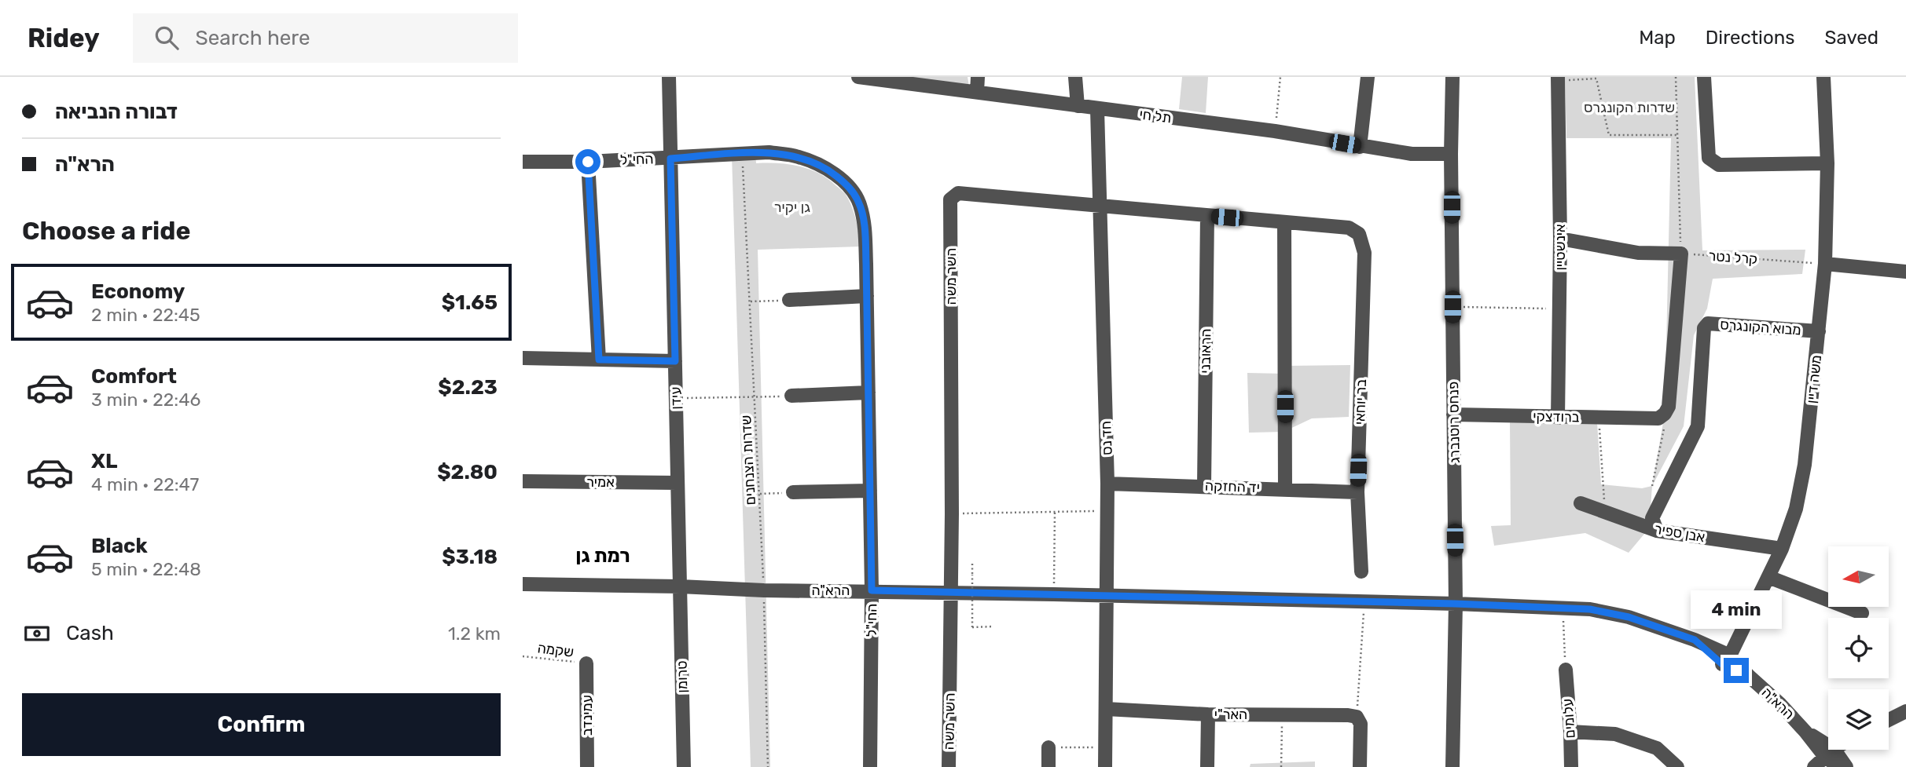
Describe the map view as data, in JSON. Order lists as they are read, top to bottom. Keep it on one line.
{"streets":{"street":["תל חי","החי\"ל","אינשטיין","השר משה","מבוא הקונגרס","הראובני","משה דיין","עידן","בר יוחאי","ברודצקי","פנחס רוטנברג","חד נס","אמיר","יד החזקה","אבן ספיר","הרא\"ה","טרומן","האר\"י","עמינדב","עלומים"],"path":["קרל נטר","שדרות הצנחנים","שקמה"]},"crossings":[["תל חי","פנחס רוטנברג"],["תל חי","חד נס"],["החי\"ל","עידן"],["החי\"ל","שדרות הצנחנים"],["החי\"ל","הרא\"ה"],["אינשטיין","ברודצקי"],["קרל נטר","משה דיין"],["השר משה","הראובני"],["השר משה","בר יוחאי"],["השר משה","חד נס"],["השר משה","הרא\"ה"],["מבוא הקונגרס","משה דיין"],["מבוא הקונגרס","אבן ספיר"],["הראובני","יד החזקה"],["משה דיין","אבן ספיר"],["משה דיין","הרא\"ה"],["עידן","אמיר"],["עידן","הרא\"ה"],["עידן","טרומן"],["בר יוחאי","יד החזקה"],["ברודצקי","פנחס רוטנברג"],["פנחס רוטנברג","הרא\"ה"],["חד נס","יד החזקה"],["חד נס","הרא\"ה"],["חד נס","האר\"י"],["שדרות הצנחנים","הרא\"ה"],["הרא\"ה","טרומן"],["שקמה","עמינדב"]],"districts":["רמת גן"],"parks":["שדרות הקונגרס","גן יקיר"],"north":"left","page":{"header":"Ridey","search":"Search here","nav":["Map","Directions","Saved"],"banner":["דבורה הנביאה","הרא\"ה"],"heading":"Choose a ride","list":[{"name":"Economy","note":"2 min · 22:45","value":"$1.65"},{"name":"Comfort","note":"3 min · 22:46","value":"$2.23"},{"name":"XL","note":"4 min · 22:47","value":"$2.80"},{"name":"Black","note":"5 min · 22:48","value":"$3.18"}],"bubble":"4 min","pay":["Cash","1.2 km"],"buttons":"Confirm"}}
